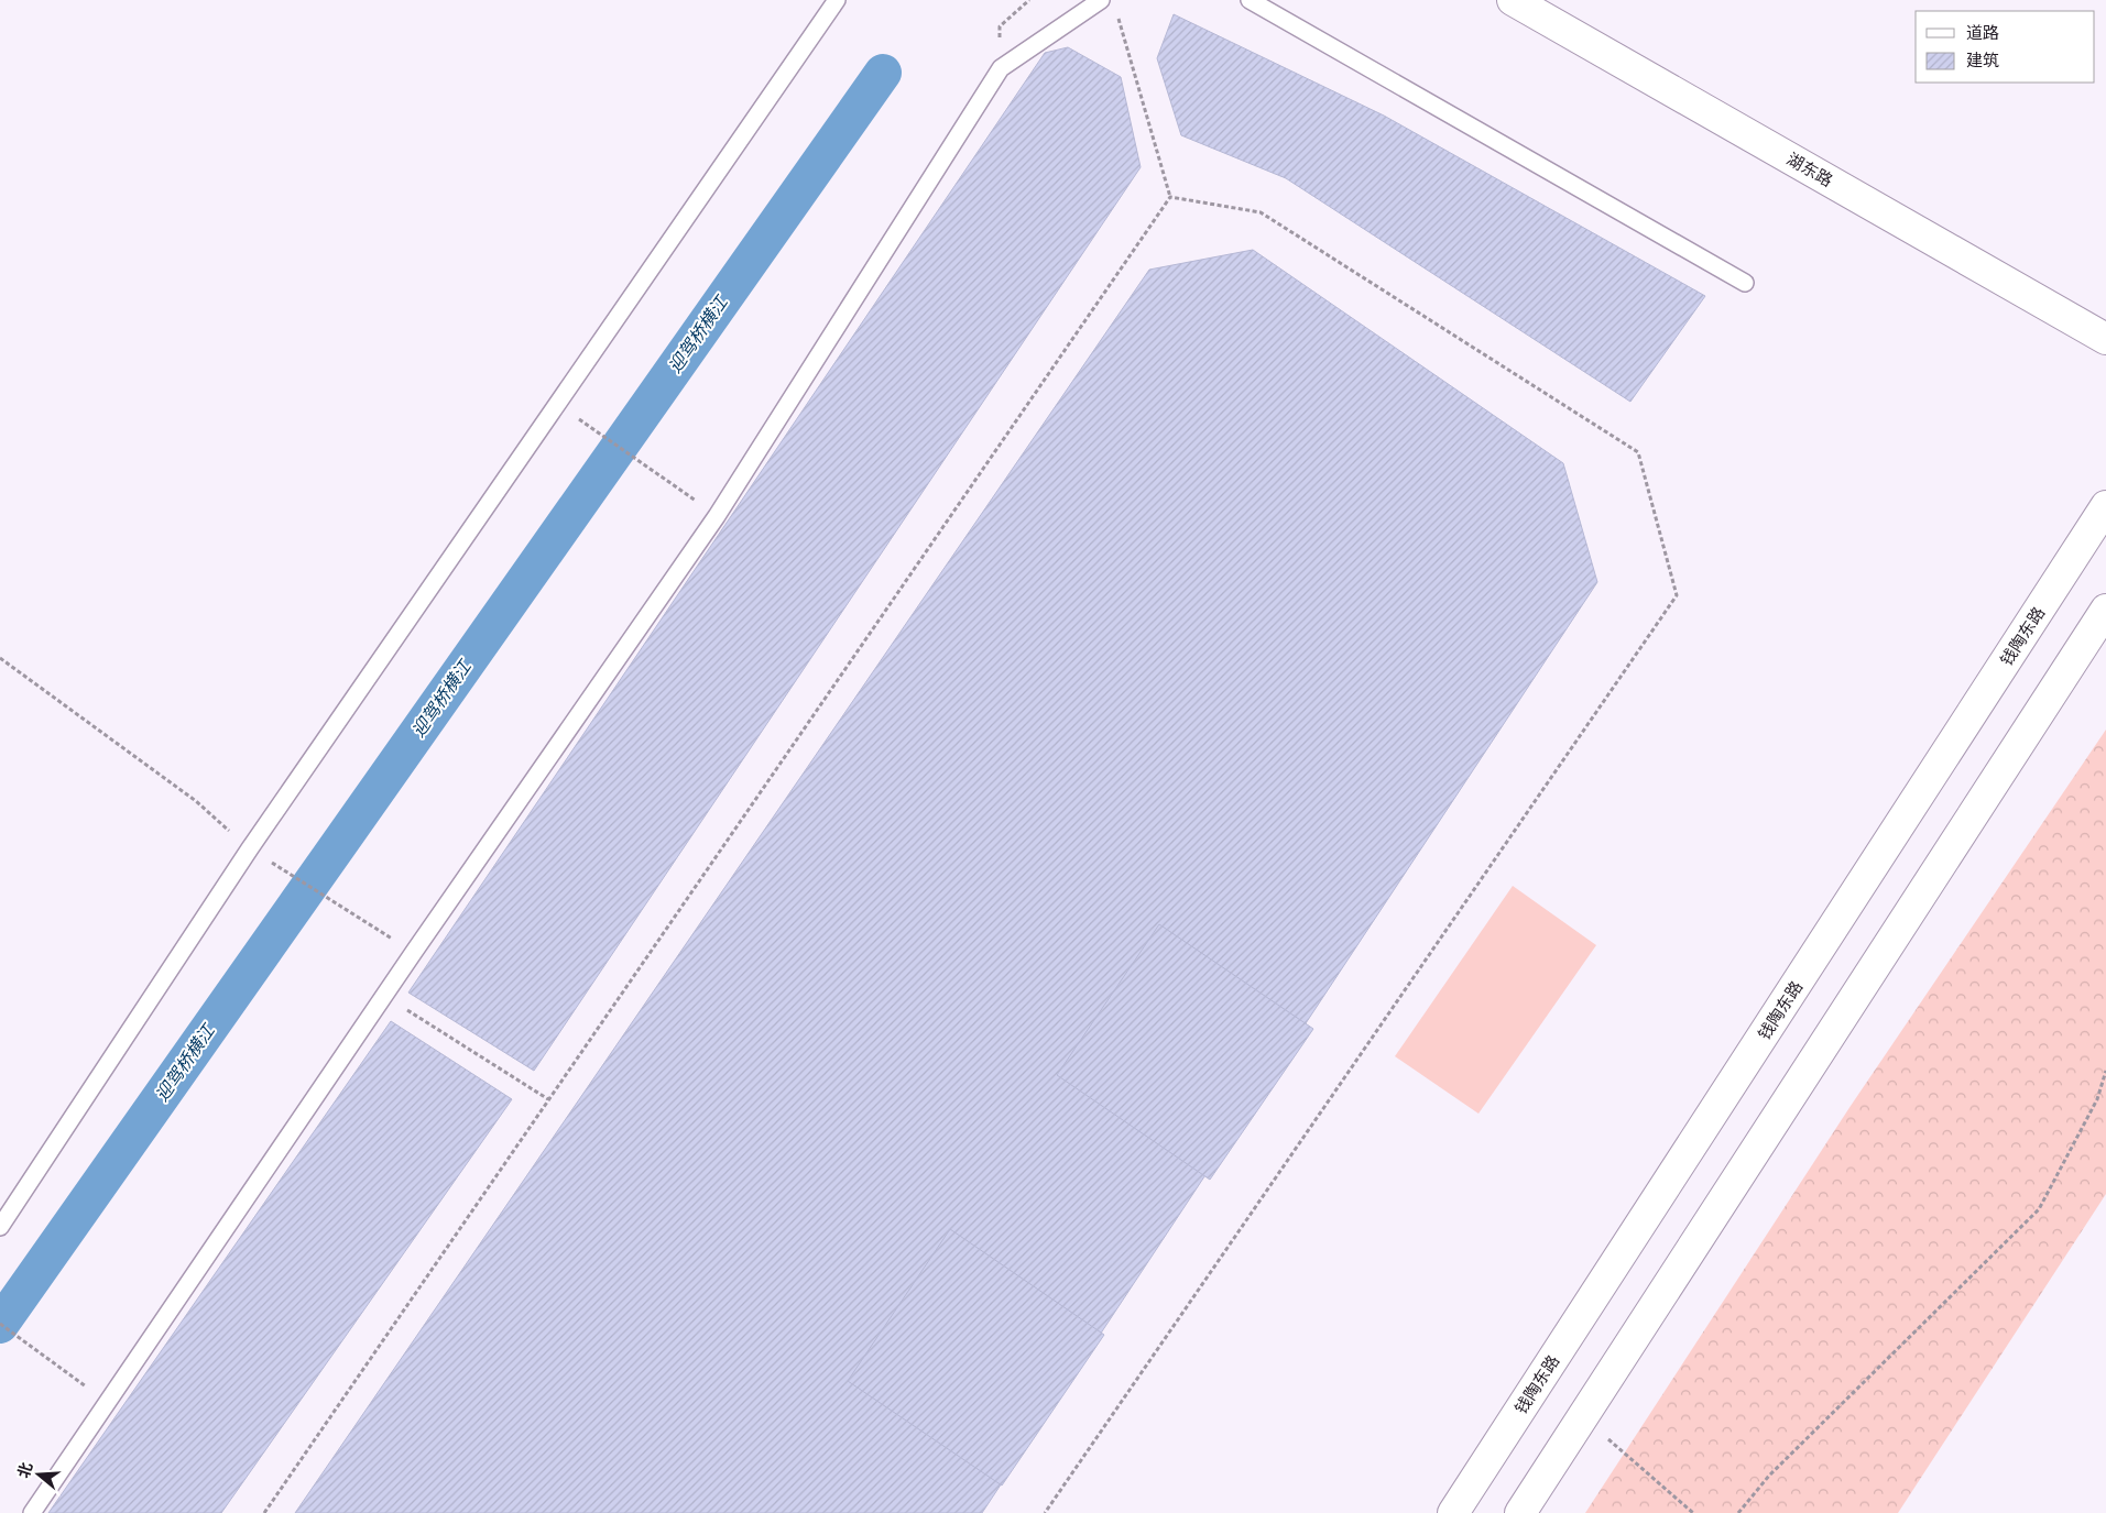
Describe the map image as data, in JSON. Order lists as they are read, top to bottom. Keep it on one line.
{"streets":{"street":["湖东路","钱陶东路"]},"water":["迎驾桥横江"],"legend":["道路","建筑"],"north":"left"}
